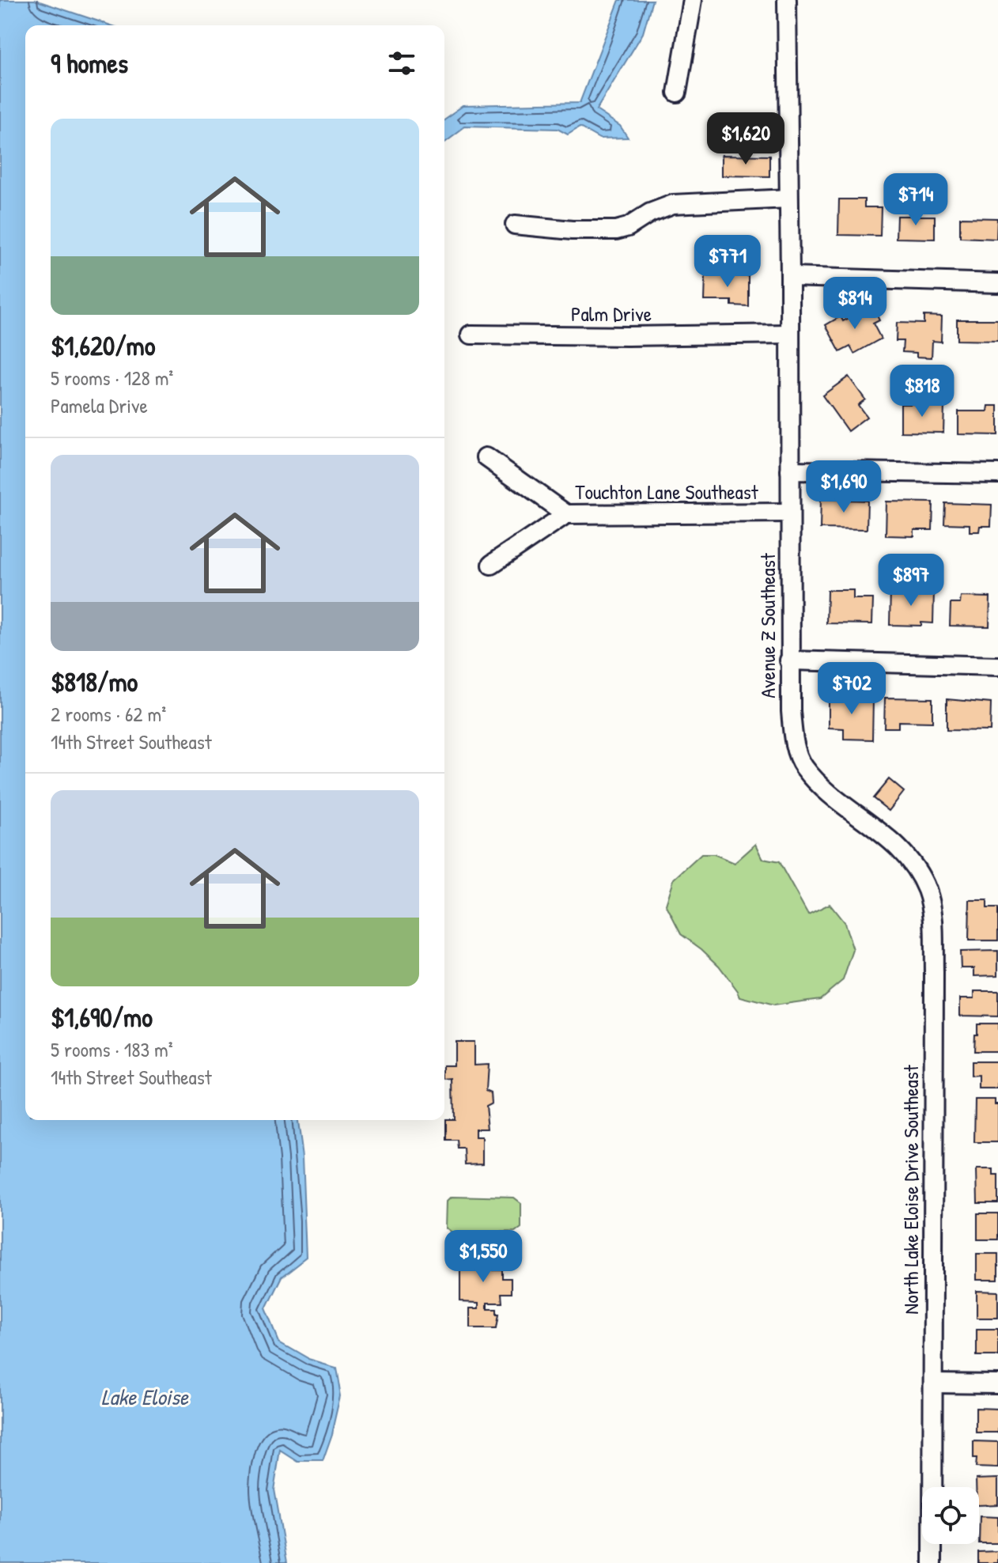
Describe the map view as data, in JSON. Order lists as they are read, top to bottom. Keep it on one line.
{"streets":{"street":["Palm Drive","Touchton Lane Southeast","Avenue Z Southeast","North Lake Eloise Drive Southeast"]},"crossings":[["Palm Drive","Avenue Z Southeast"],["Touchton Lane Southeast","Avenue Z Southeast"],["Avenue Z Southeast","North Lake Eloise Drive Southeast"]],"water":["Lake Eloise"],"page":{"heading":"9 homes","list":[{"name":"$1,620/mo","note":"5 rooms · 128 m² · Pamela Drive"},{"name":"$818/mo","note":"2 rooms · 62 m² · 14th Street Southeast"},{"name":"$1,690/mo","note":"5 rooms · 183 m² · 14th Street Southeast"}],"price":["$1,620","$714","$771","$814","$818","$1,690","$897","$702","$1,550"]}}
